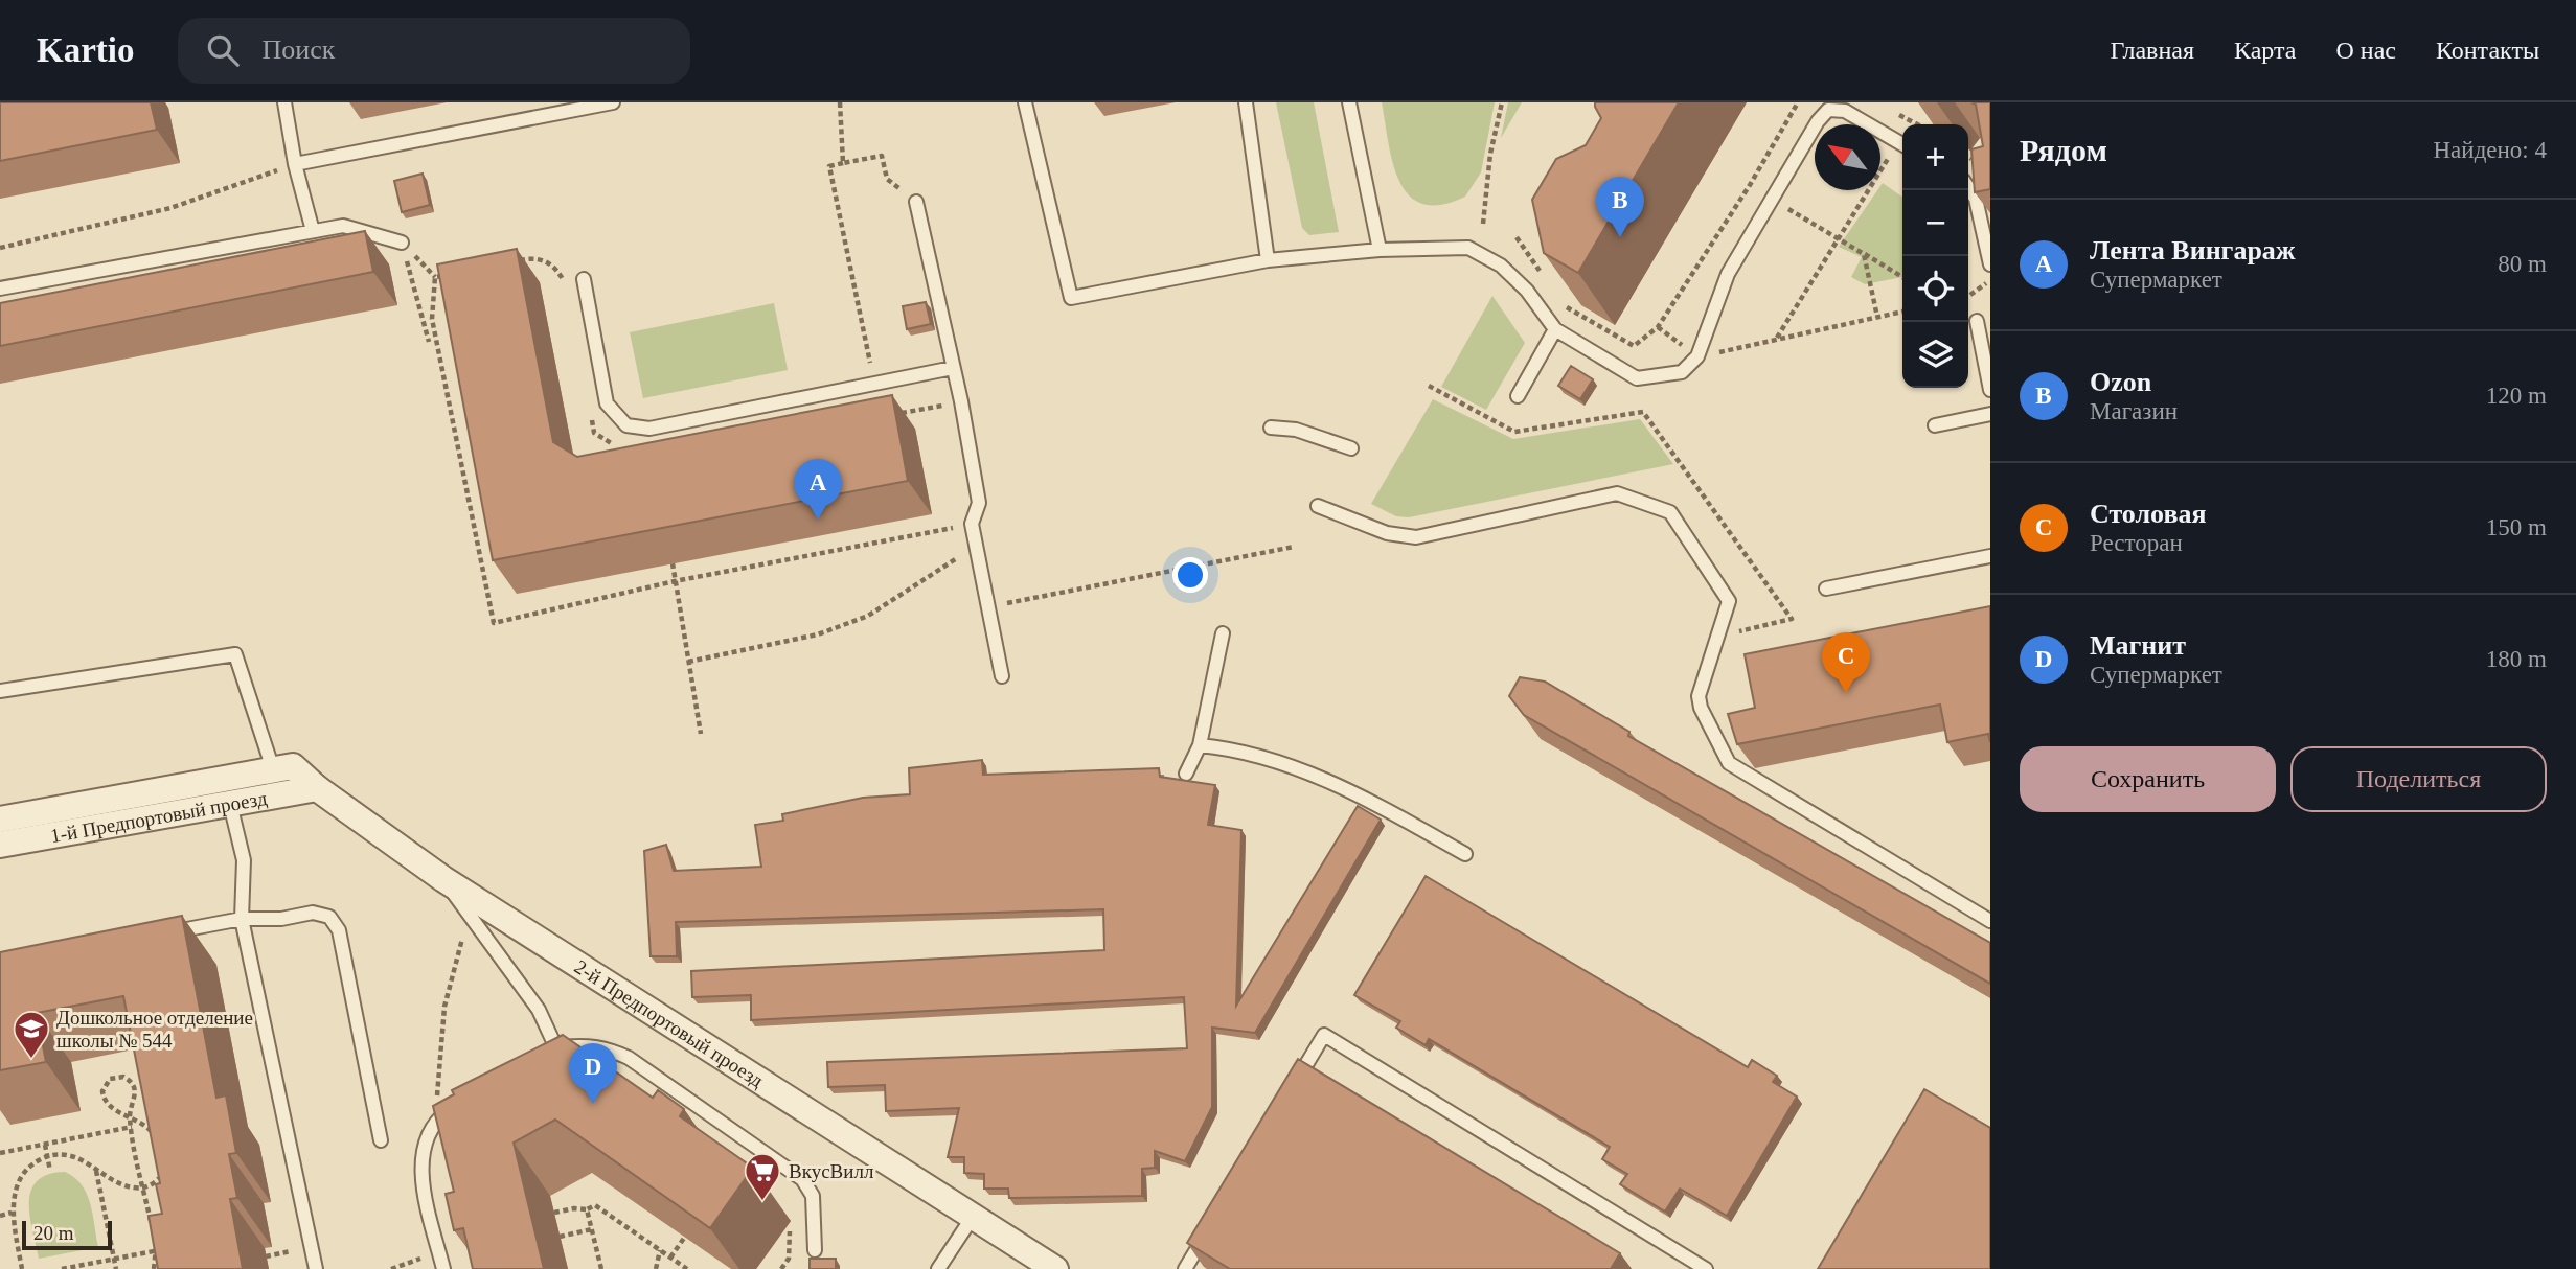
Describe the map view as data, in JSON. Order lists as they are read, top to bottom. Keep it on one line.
{"streets":{"street":["1-й Предпортовый проезд","2-й Предпортовый проезд"]},"crossings":[["1-й Предпортовый проезд","2-й Предпортовый проезд"]],"places":{"school or university":["Дошкольное отделение школы № 544"],"supermarket":["ВкусВилл"]},"scale_bar":"20 m","north":"top left","page":{"header":"Kartio","search":"Поиск","nav":["Главная","Карта","О нас","Контакты"],"heading":["Рядом","Найдено: 4"],"map_buttons":["+","−"],"pins":["B","A","C","D"],"list":[{"mark":"A","name":"Лента Вингараж","note":"Супермаркет","value":"80 m"},{"mark":"B","name":"Ozon","note":"Магазин","value":"120 m"},{"mark":"C","name":"Столовая","note":"Ресторан","value":"150 m"},{"mark":"D","name":"Магнит","note":"Супермаркет","value":"180 m"}],"buttons":["Сохранить","Поделиться"],"scale":"20 m"}}
